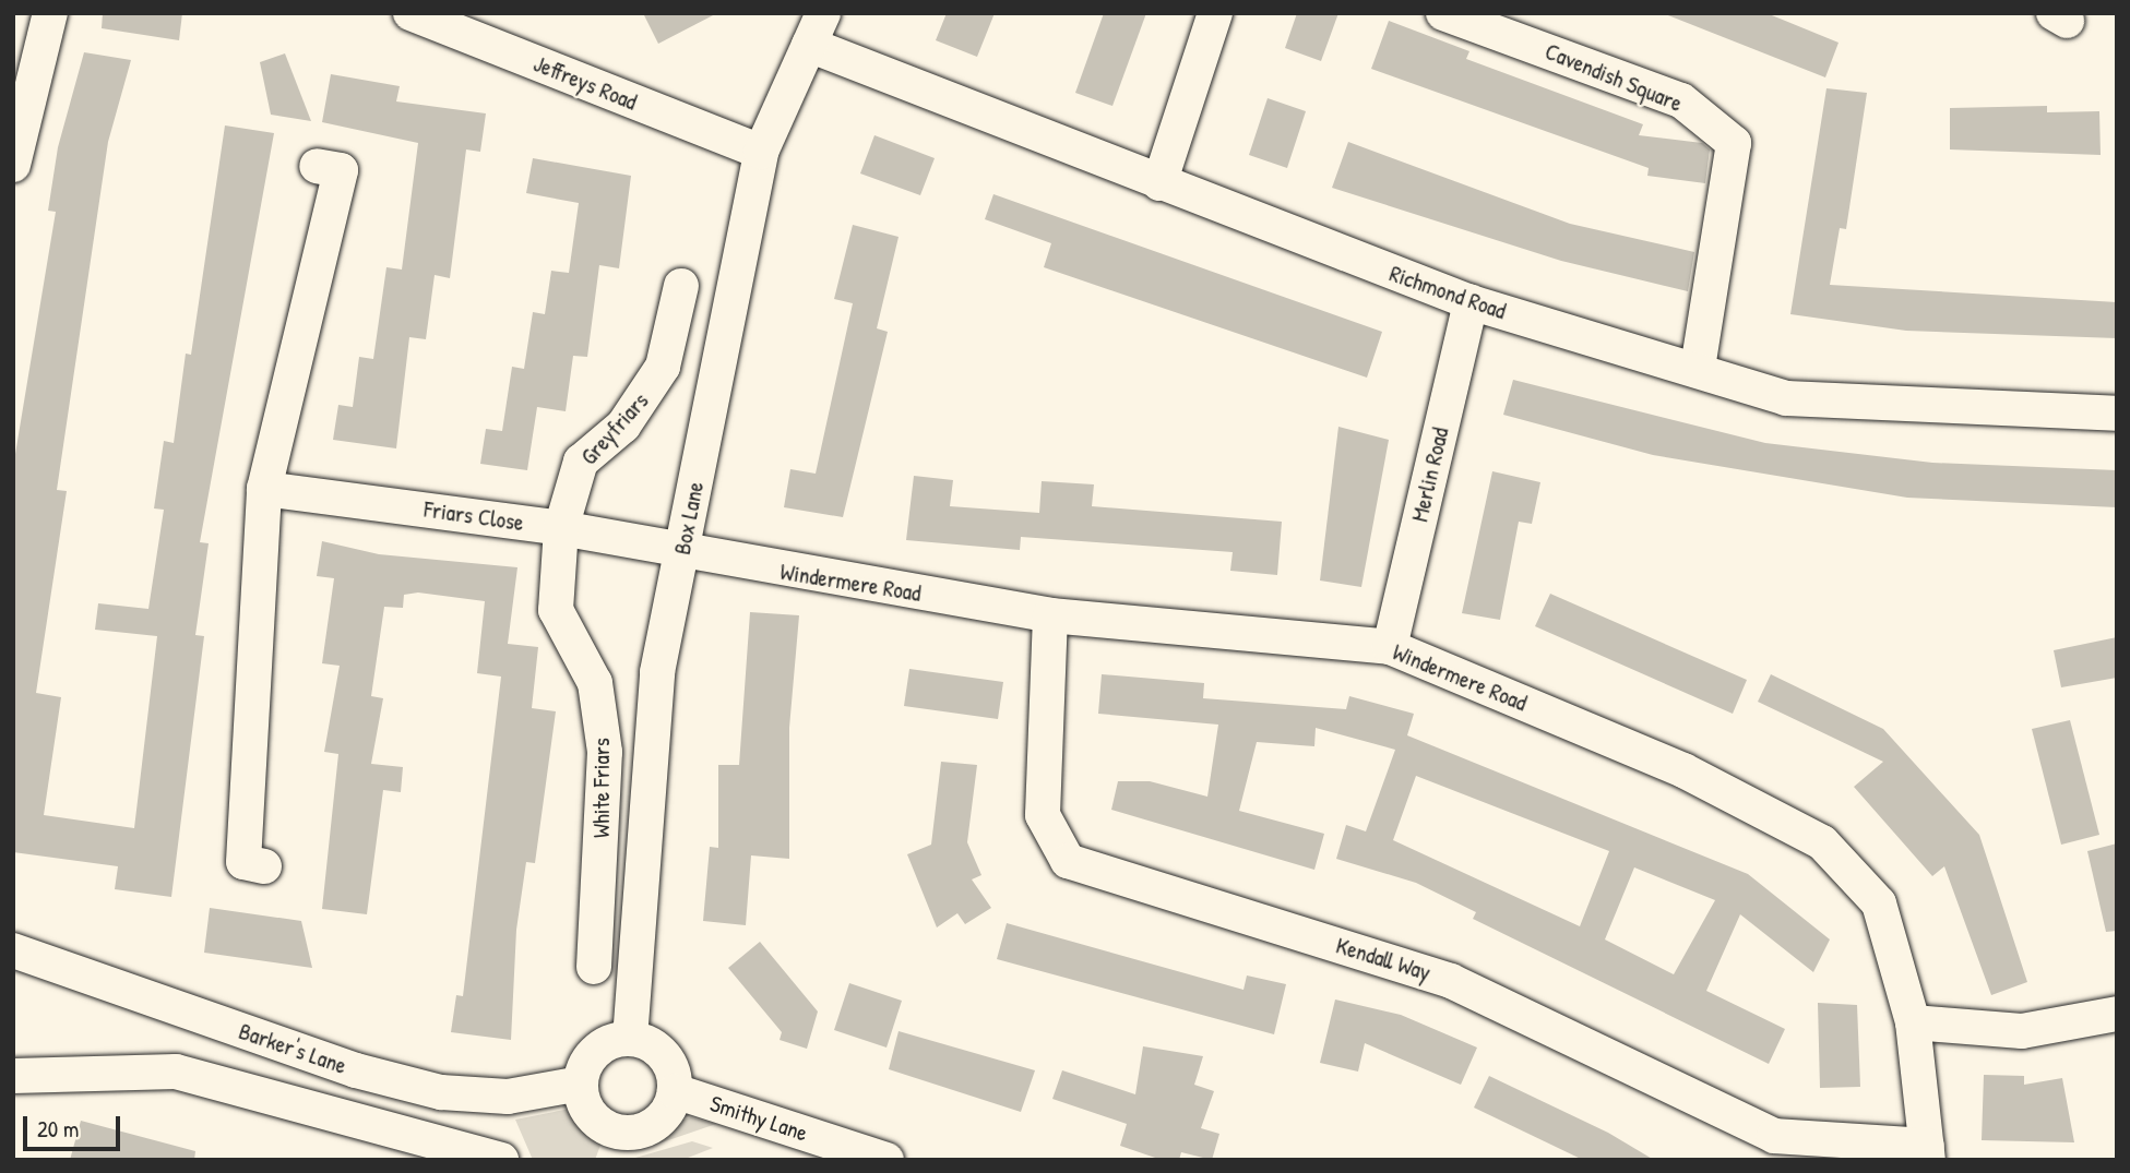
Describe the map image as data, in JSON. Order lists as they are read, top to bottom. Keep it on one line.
{"streets":{"street":["Cavendish Square","Jeffreys Road","Richmond Road","Greyfriars","Merlin Road","Friars Close","Box Lane","Windermere Road","White Friars","Kendall Way","Barker's Lane","Smithy Lane"]},"crossings":[["Cavendish Square","Richmond Road"],["Jeffreys Road","Box Lane"],["Richmond Road","Merlin Road"],["Richmond Road","Box Lane"],["Greyfriars","Friars Close"],["Greyfriars","White Friars"],["Merlin Road","Windermere Road"],["Friars Close","Box Lane"],["Friars Close","Windermere Road"],["Friars Close","White Friars"],["Box Lane","Windermere Road"],["Box Lane","Barker's Lane"],["Box Lane","Smithy Lane"],["Windermere Road","Kendall Way"],["Barker's Lane","Smithy Lane"]],"scale_bar":"20 m"}
